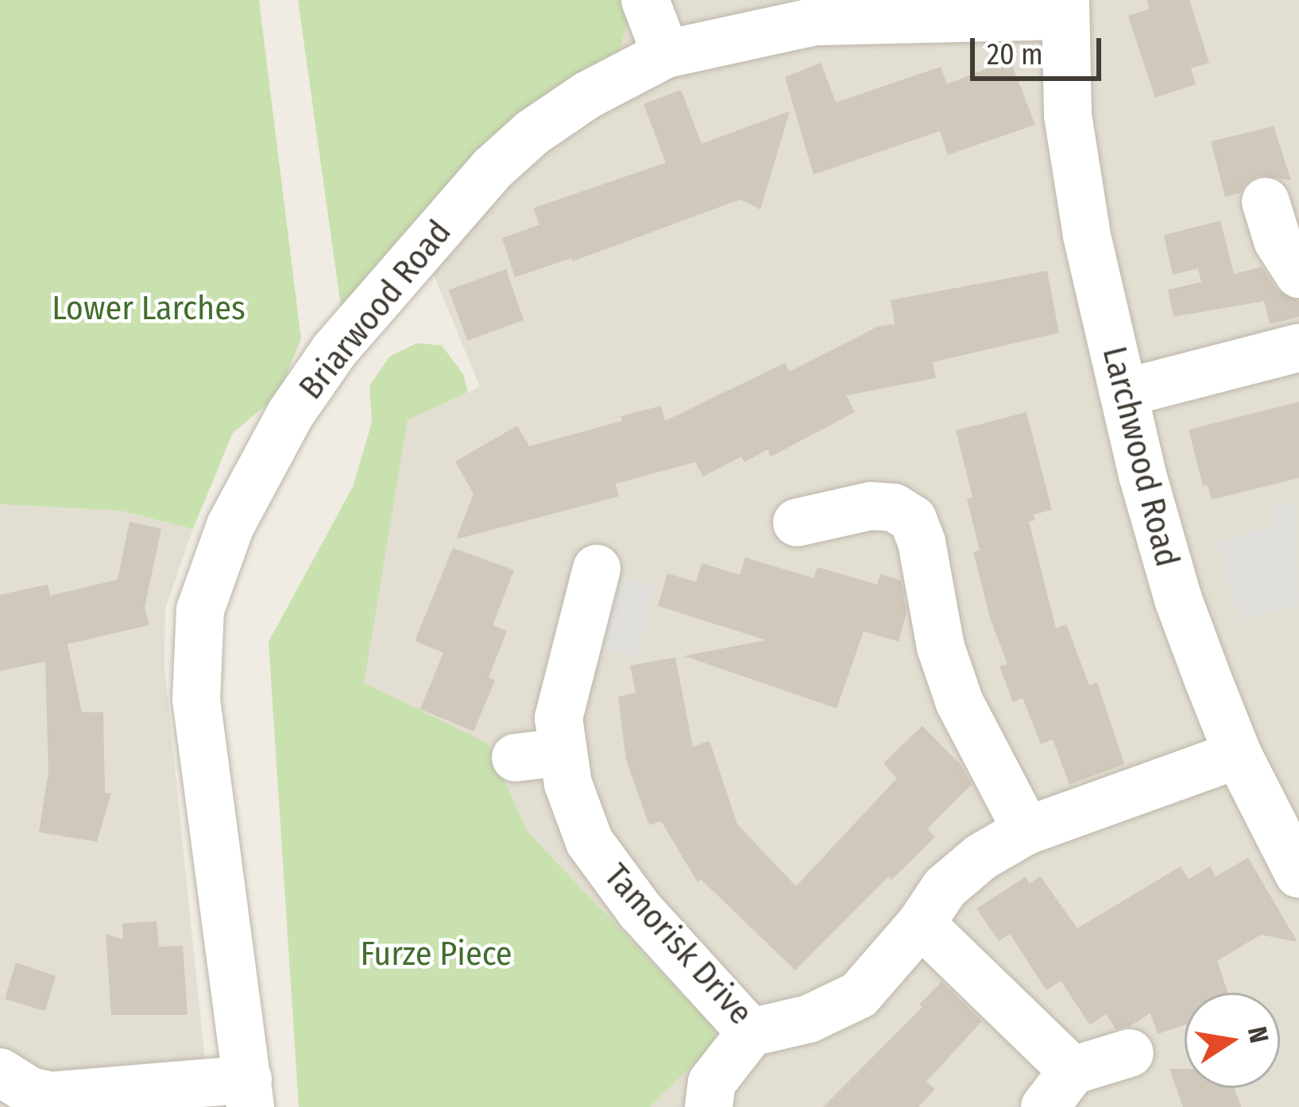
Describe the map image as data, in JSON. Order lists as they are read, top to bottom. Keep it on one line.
{"streets":{"street":["Briarwood Road","Larchwood Road","Tamorisk Drive"]},"crossings":[["Briarwood Road","Larchwood Road"],["Larchwood Road","Tamorisk Drive"]],"parks":["Lower Larches","Furze Piece"],"scale_bar":"20 m","north":"right"}
